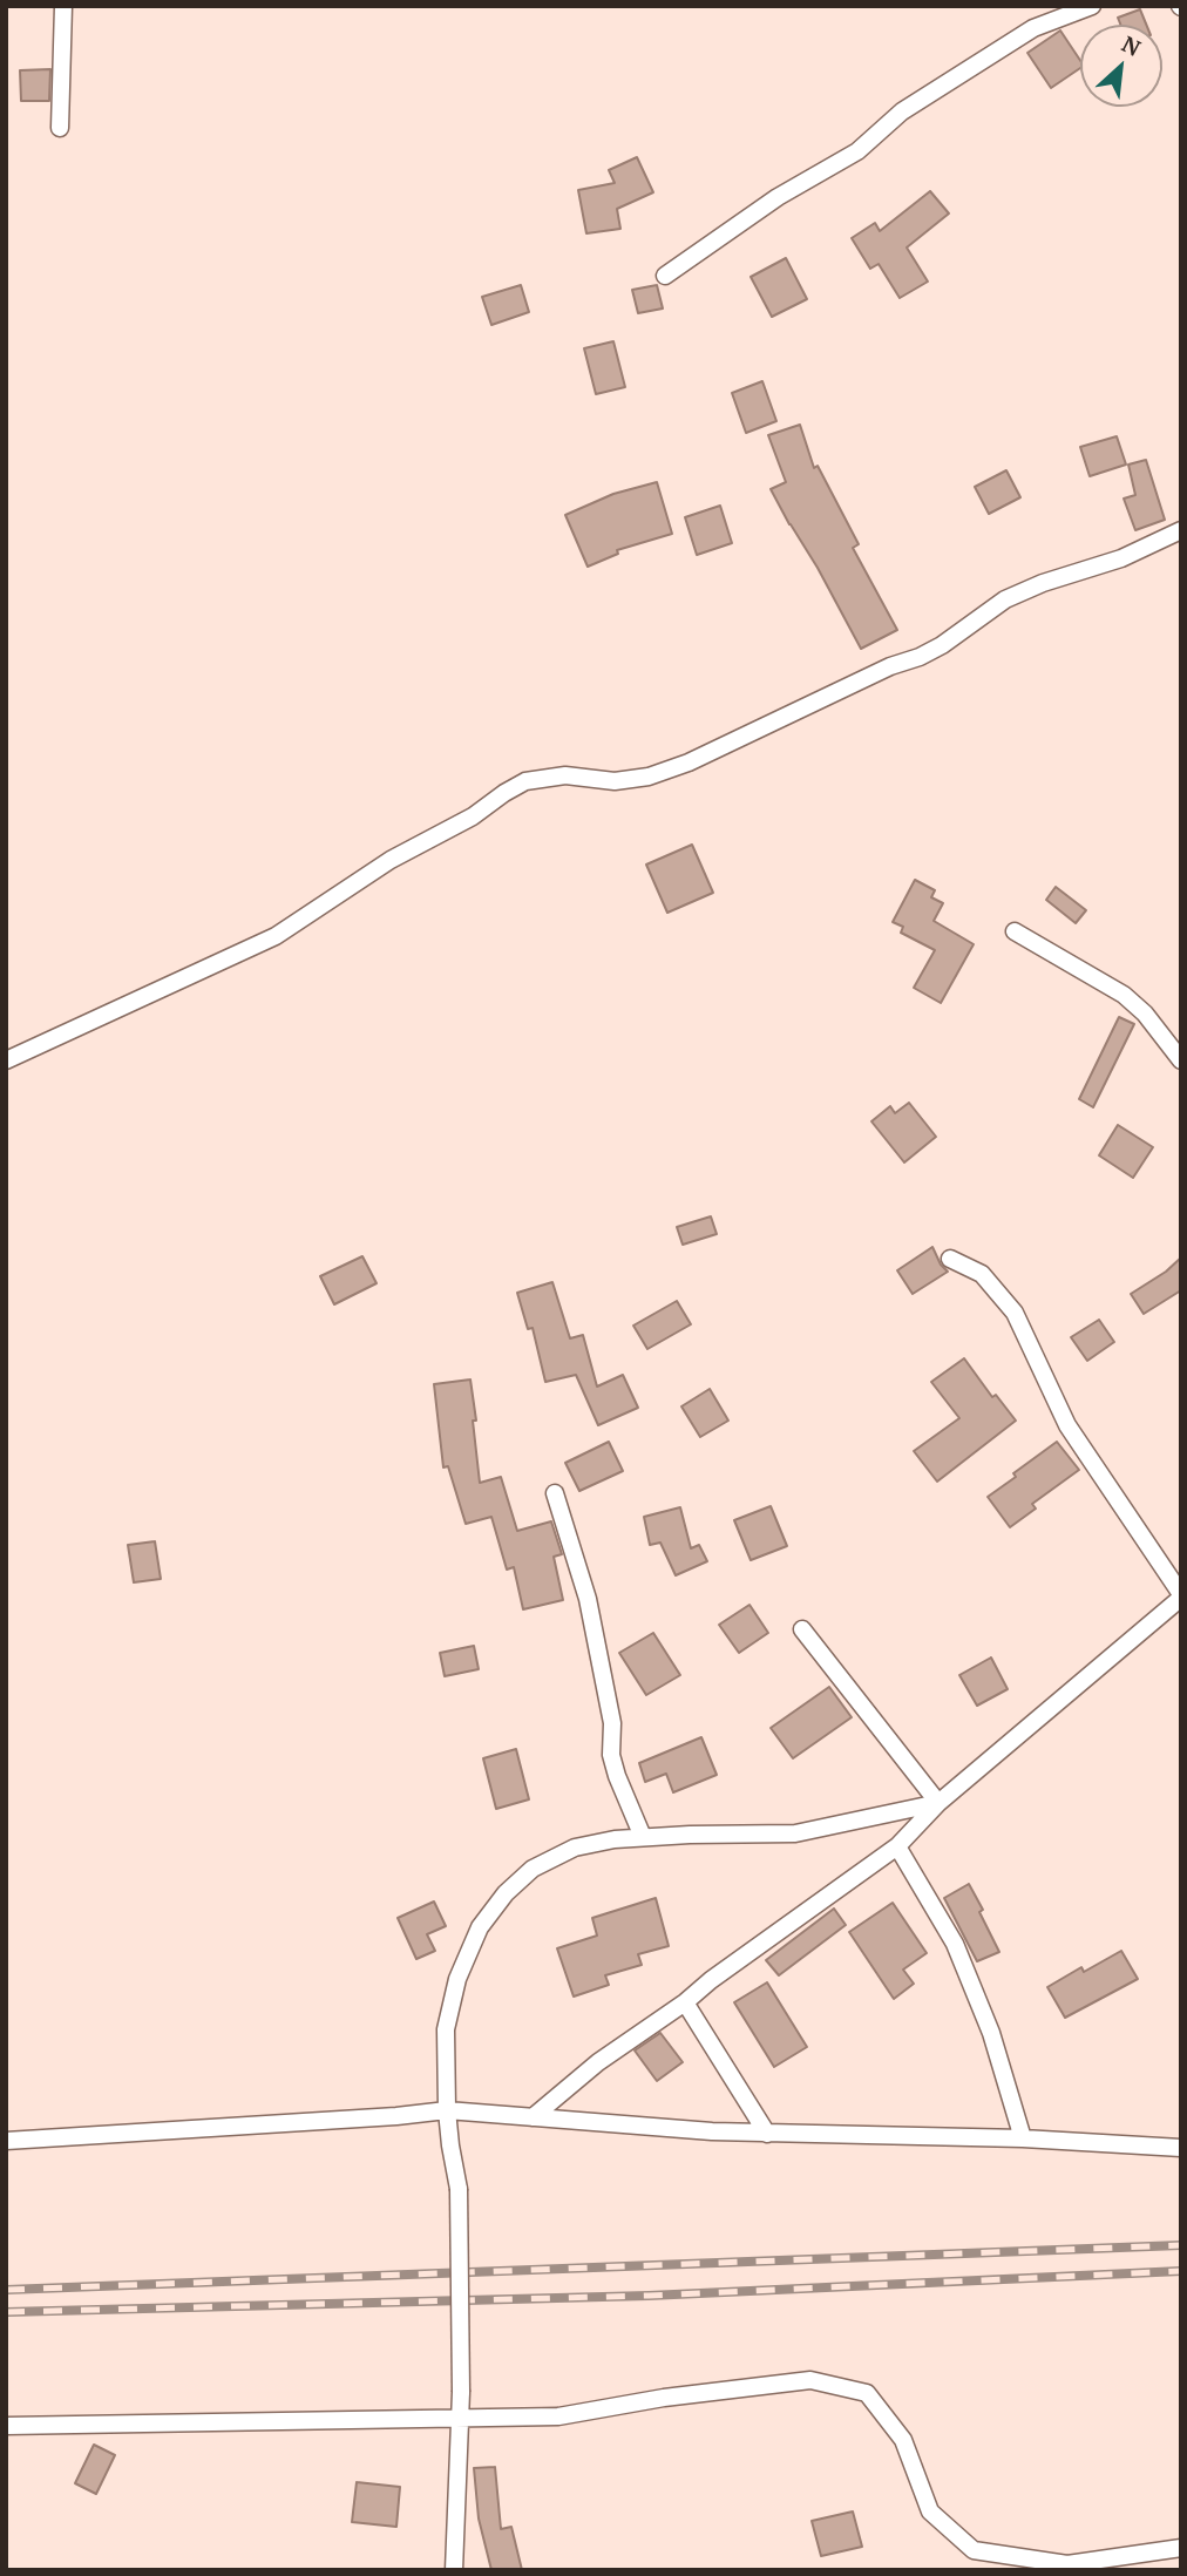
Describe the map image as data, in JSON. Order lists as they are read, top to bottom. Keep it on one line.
{"north":"top right"}
